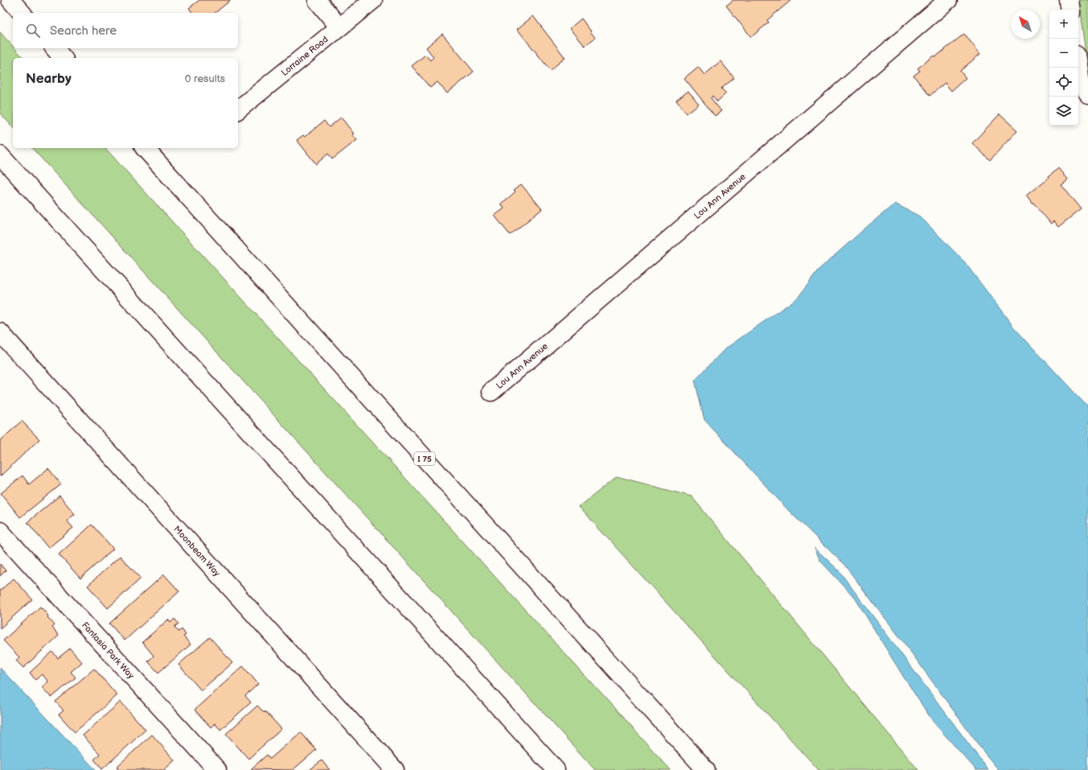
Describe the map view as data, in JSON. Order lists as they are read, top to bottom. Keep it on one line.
{"streets":{"main road":["Lorraine Road","Lou Ann Avenue","I 75","Moonbeam Way","Fantasia Park Way"]},"north":"top left","page":{"map_buttons":["+","−"],"search":"Search here","heading":["Nearby","0 results"]}}
